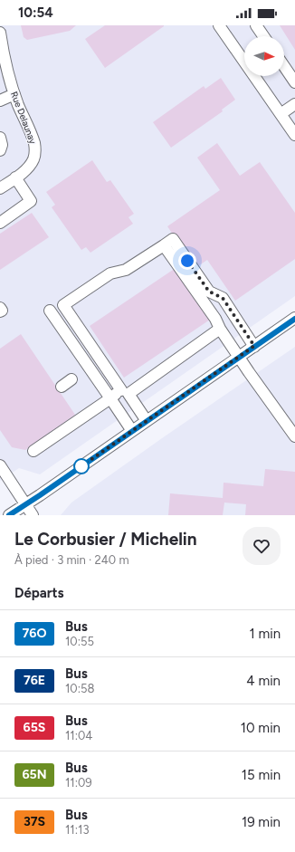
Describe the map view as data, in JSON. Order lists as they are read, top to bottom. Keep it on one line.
{"streets":{"street":["Rue Delaunay"]},"lines":["bus line 76O"],"north":"right","page":{"status":"10:54","heading":[["Le Corbusier / Michelin","À pied · 3 min · 240 m"],"Départs"],"list":[{"mark":"76O","name":"Bus","note":"10:55","value":"1 min"},{"mark":"76E","name":"Bus","note":"10:58","value":"4 min"},{"mark":"65S","name":"Bus","note":"11:04","value":"10 min"},{"mark":"65N","name":"Bus","note":"11:09","value":"15 min"},{"mark":"37S","name":"Bus","note":"11:13","value":"19 min"}]}}
